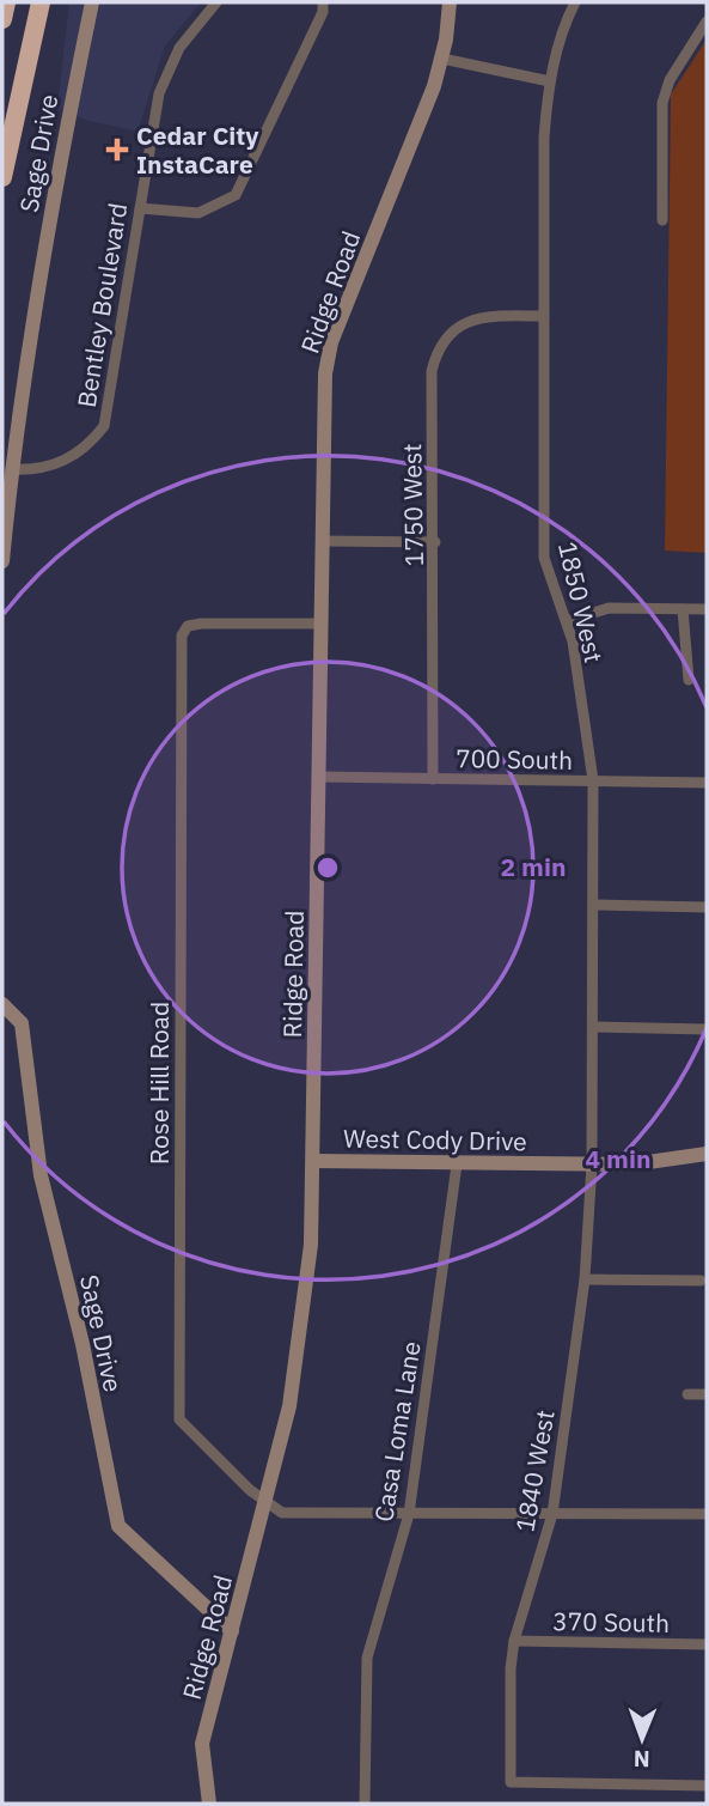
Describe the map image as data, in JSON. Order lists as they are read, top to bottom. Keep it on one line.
{"streets":{"street":["Sage Drive","Ridge Road","Bentley Boulevard","1750 West","1850 West","700 South","Rose Hill Road","West Cody Drive","Casa Loma Lane","1840 West","370 South"]},"crossings":[["Sage Drive","Ridge Road"],["Sage Drive","Bentley Boulevard"],["Ridge Road","700 South"],["Ridge Road","Rose Hill Road"],["Ridge Road","West Cody Drive"],["1750 West","1850 West"],["1750 West","700 South"],["1850 West","700 South"],["1850 West","West Cody Drive"],["1850 West","1840 West"],["West Cody Drive","Casa Loma Lane"],["West Cody Drive","1840 West"],["1840 West","370 South"]],"places":{"health":["Cedar City InstaCare"]},"north":"bottom","rings":["2 min","4 min"]}
